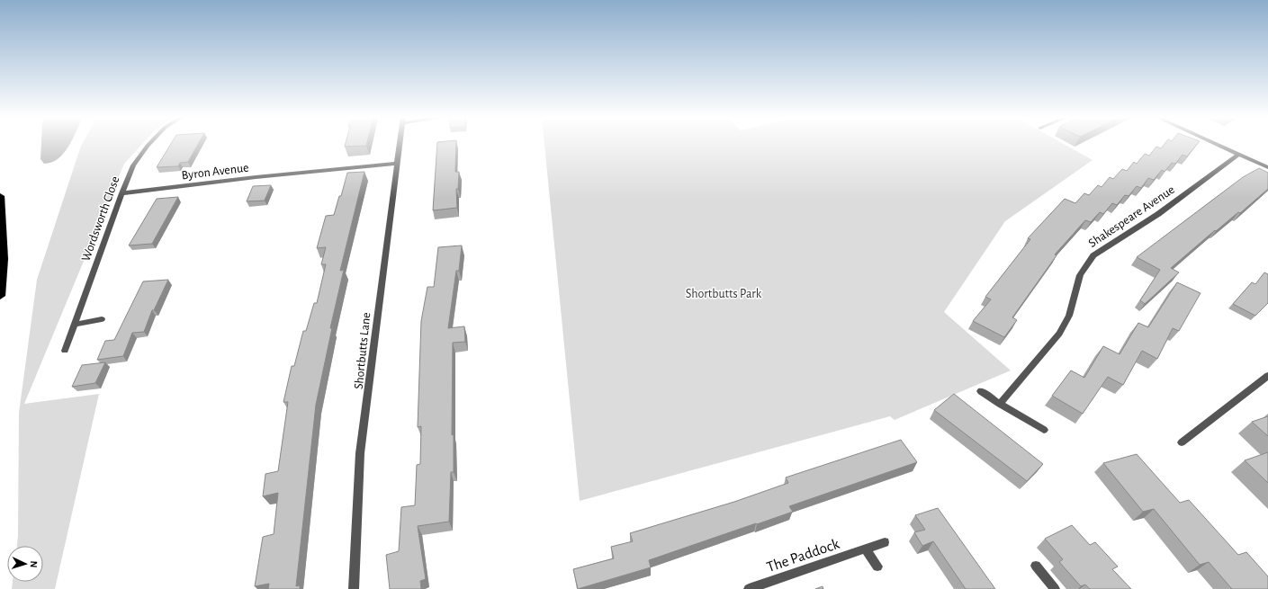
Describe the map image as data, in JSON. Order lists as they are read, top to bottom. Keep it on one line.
{"streets":{"street":["Byron Avenue","Shakespeare Avenue","Wordsworth Close","Shortbutts Lane","The Paddock"]},"crossings":[["Byron Avenue","Wordsworth Close"],["Byron Avenue","Shortbutts Lane"]],"parks":["Shortbutts Park"],"north":"right"}
